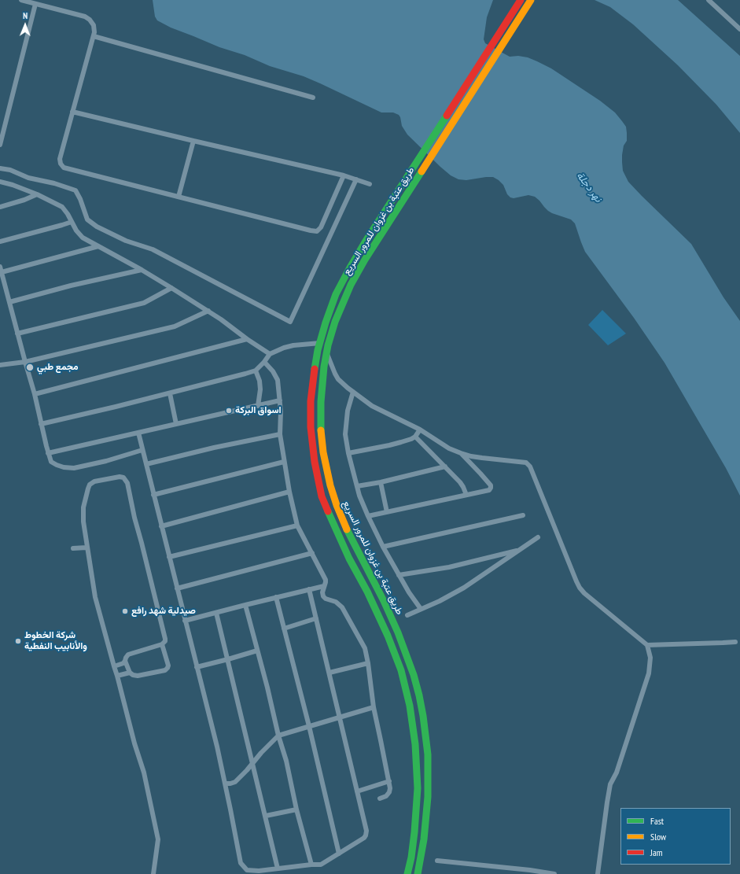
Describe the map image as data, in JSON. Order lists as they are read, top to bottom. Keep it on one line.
{"streets":{"highway":["طريق عتبة بن غزوان للمرور السريع"]},"water":["نهر دجلة"],"places":["مجمع طبي","اسواق البركة","صيدلية شهد رافع","شركة الخطوط والأنابيب النفطية"],"legend":["Fast","Slow","Jam"],"north":"top"}
